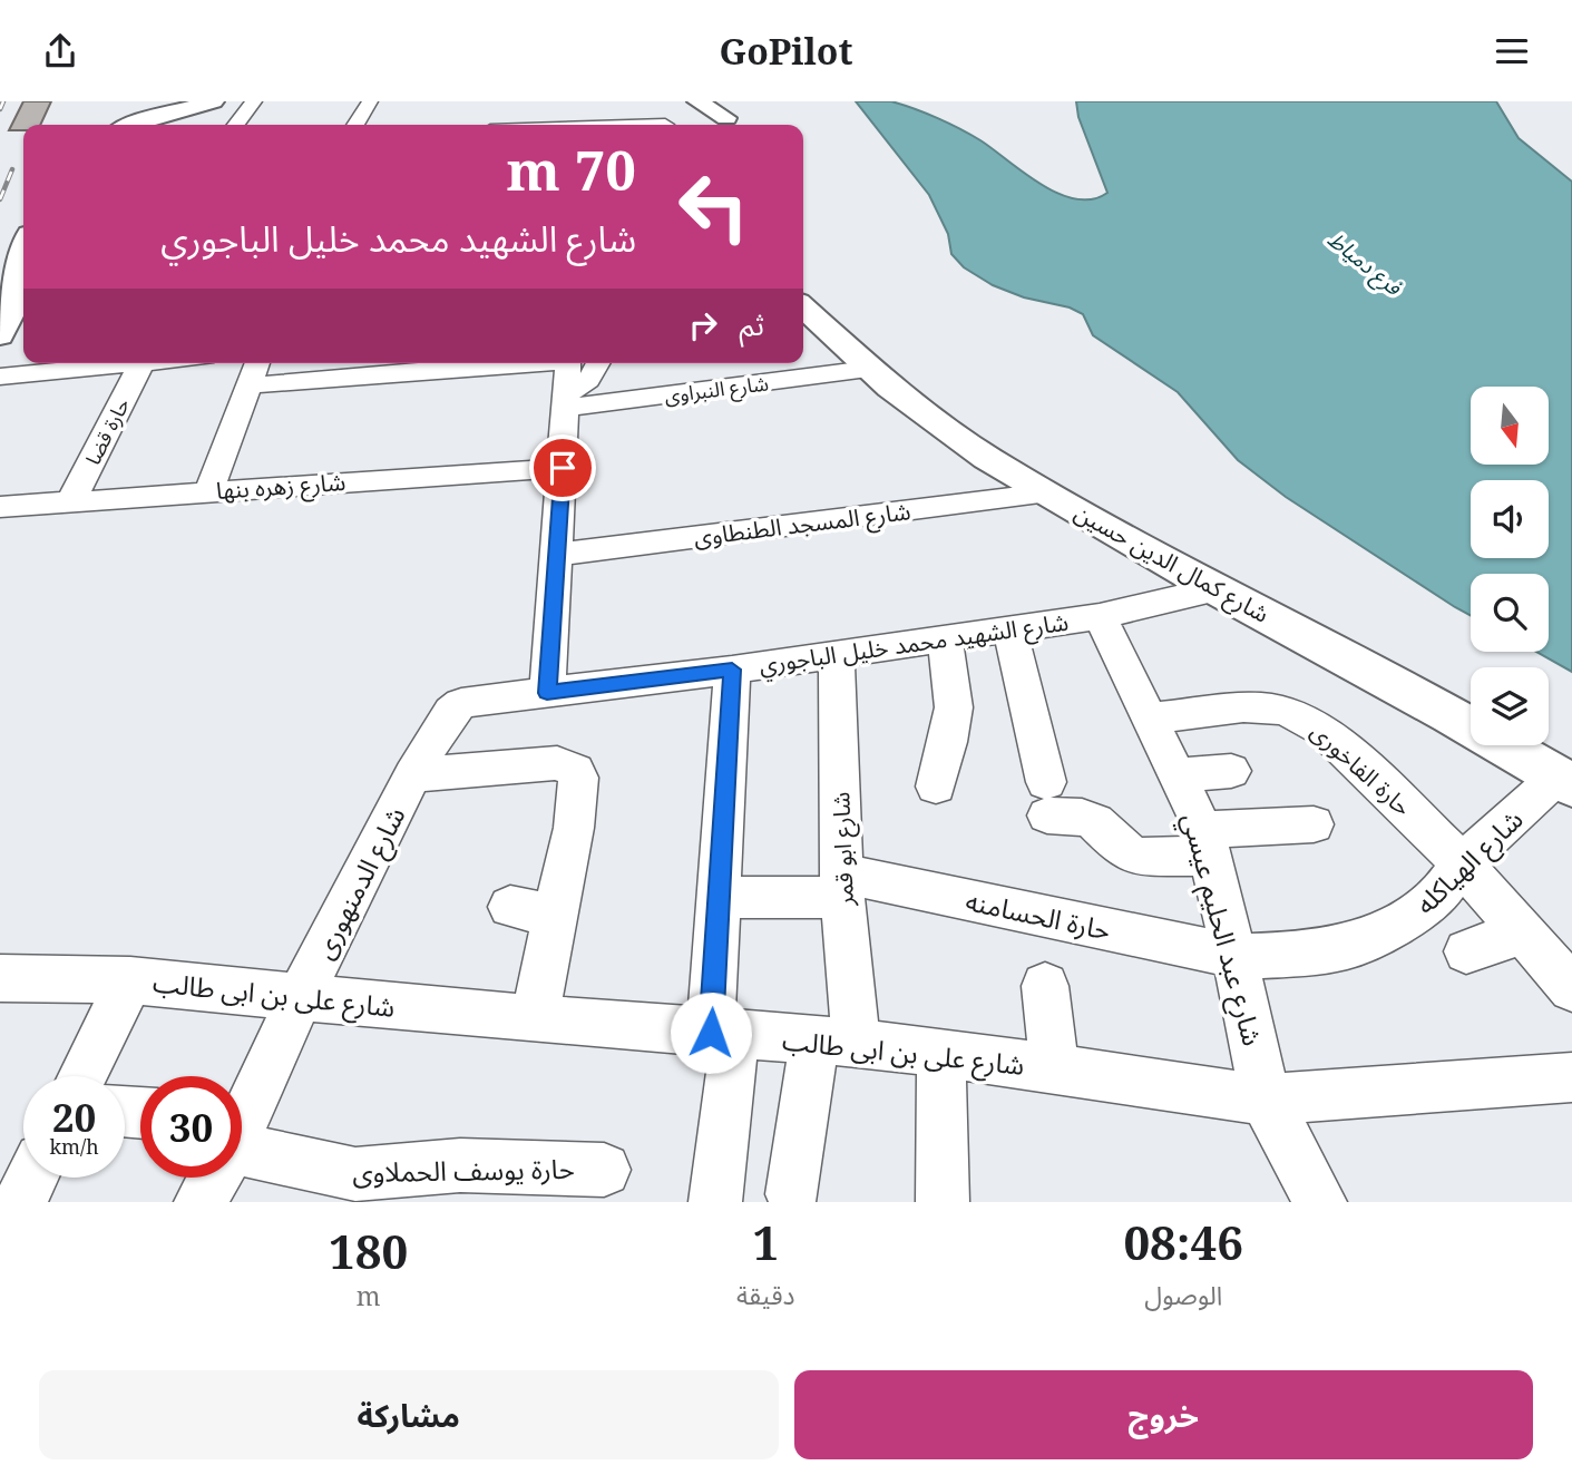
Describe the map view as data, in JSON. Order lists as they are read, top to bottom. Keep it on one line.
{"streets":{"main road":["شارع كمال الدين حسين"],"street":["شارع النبراوى","حارة قضا","شارع زهره بنها","شارع المسجد الطنطاوى","شارع الشهيد محمد خليل الباجوري","حارة الفاخورى","شارع ابو قمر","شارع الهياكله","شارع الدمنهورى","حارة الحسامنه","شارع عبد الحليم عيسي","شارع على بن ابى طالب","حارة يوسف الحملاوى"]},"crossings":[["شارع النبراوى","شارع كمال الدين حسين"],["حارة قضا","شارع زهره بنها"],["شارع المسجد الطنطاوى","شارع كمال الدين حسين"],["شارع كمال الدين حسين","شارع الشهيد محمد خليل الباجوري"],["شارع كمال الدين حسين","شارع الهياكله"],["شارع الشهيد محمد خليل الباجوري","شارع ابو قمر"],["شارع الشهيد محمد خليل الباجوري","شارع الدمنهورى"],["شارع الشهيد محمد خليل الباجوري","شارع عبد الحليم عيسي"],["حارة الفاخورى","شارع الهياكله"],["حارة الفاخورى","شارع عبد الحليم عيسي"],["شارع ابو قمر","حارة الحسامنه"],["شارع ابو قمر","شارع على بن ابى طالب"],["شارع الهياكله","حارة الحسامنه"],["شارع الهياكله","شارع عبد الحليم عيسي"],["شارع الدمنهورى","شارع على بن ابى طالب"],["حارة الحسامنه","شارع عبد الحليم عيسي"],["شارع عبد الحليم عيسي","شارع على بن ابى طالب"]],"water":["فرع دمياط"],"north":"bottom","page":{"header":"GoPilot","turn":["70 m","شارع الشهيد محمد خليل الباجوري"],"then":"ثم","speed":"20 km/h","limit":"30","eta":["08:46","الوصول","1","دقيقة","180","m"],"buttons":["خروج","مشاركة"]}}
